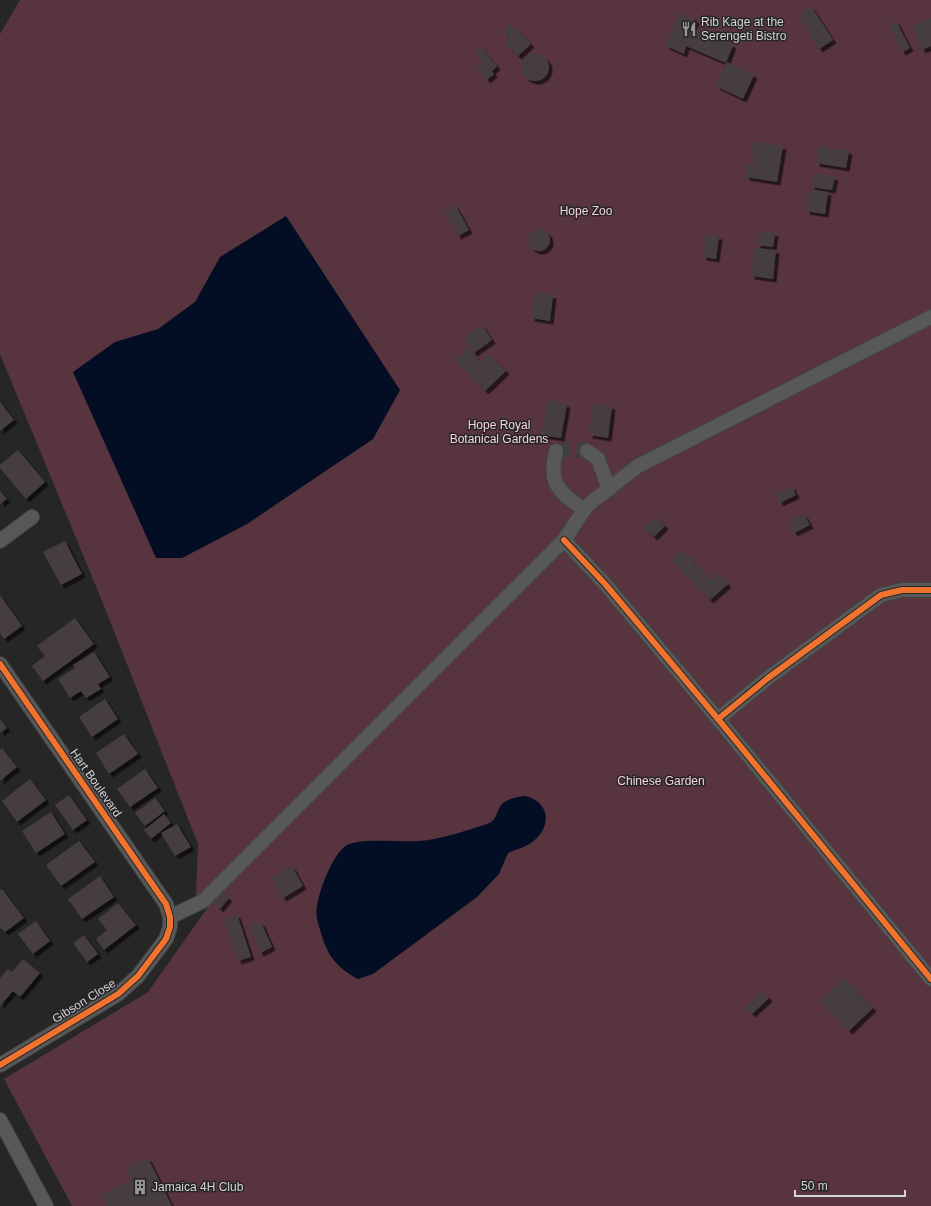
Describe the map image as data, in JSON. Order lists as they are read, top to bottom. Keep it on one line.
{"streets":{"street":["Hart Boulevard","Gibson Close"]},"crossings":[["Hart Boulevard","Gibson Close"]],"parks":["Hope Zoo","Hope Royal Botanical Gardens","Chinese Garden"],"places":{"restaurant":["Rib Kage at the Serengeti Bistro"],"building":["Jamaica 4H Club"]},"scale_bar":"50 m"}
